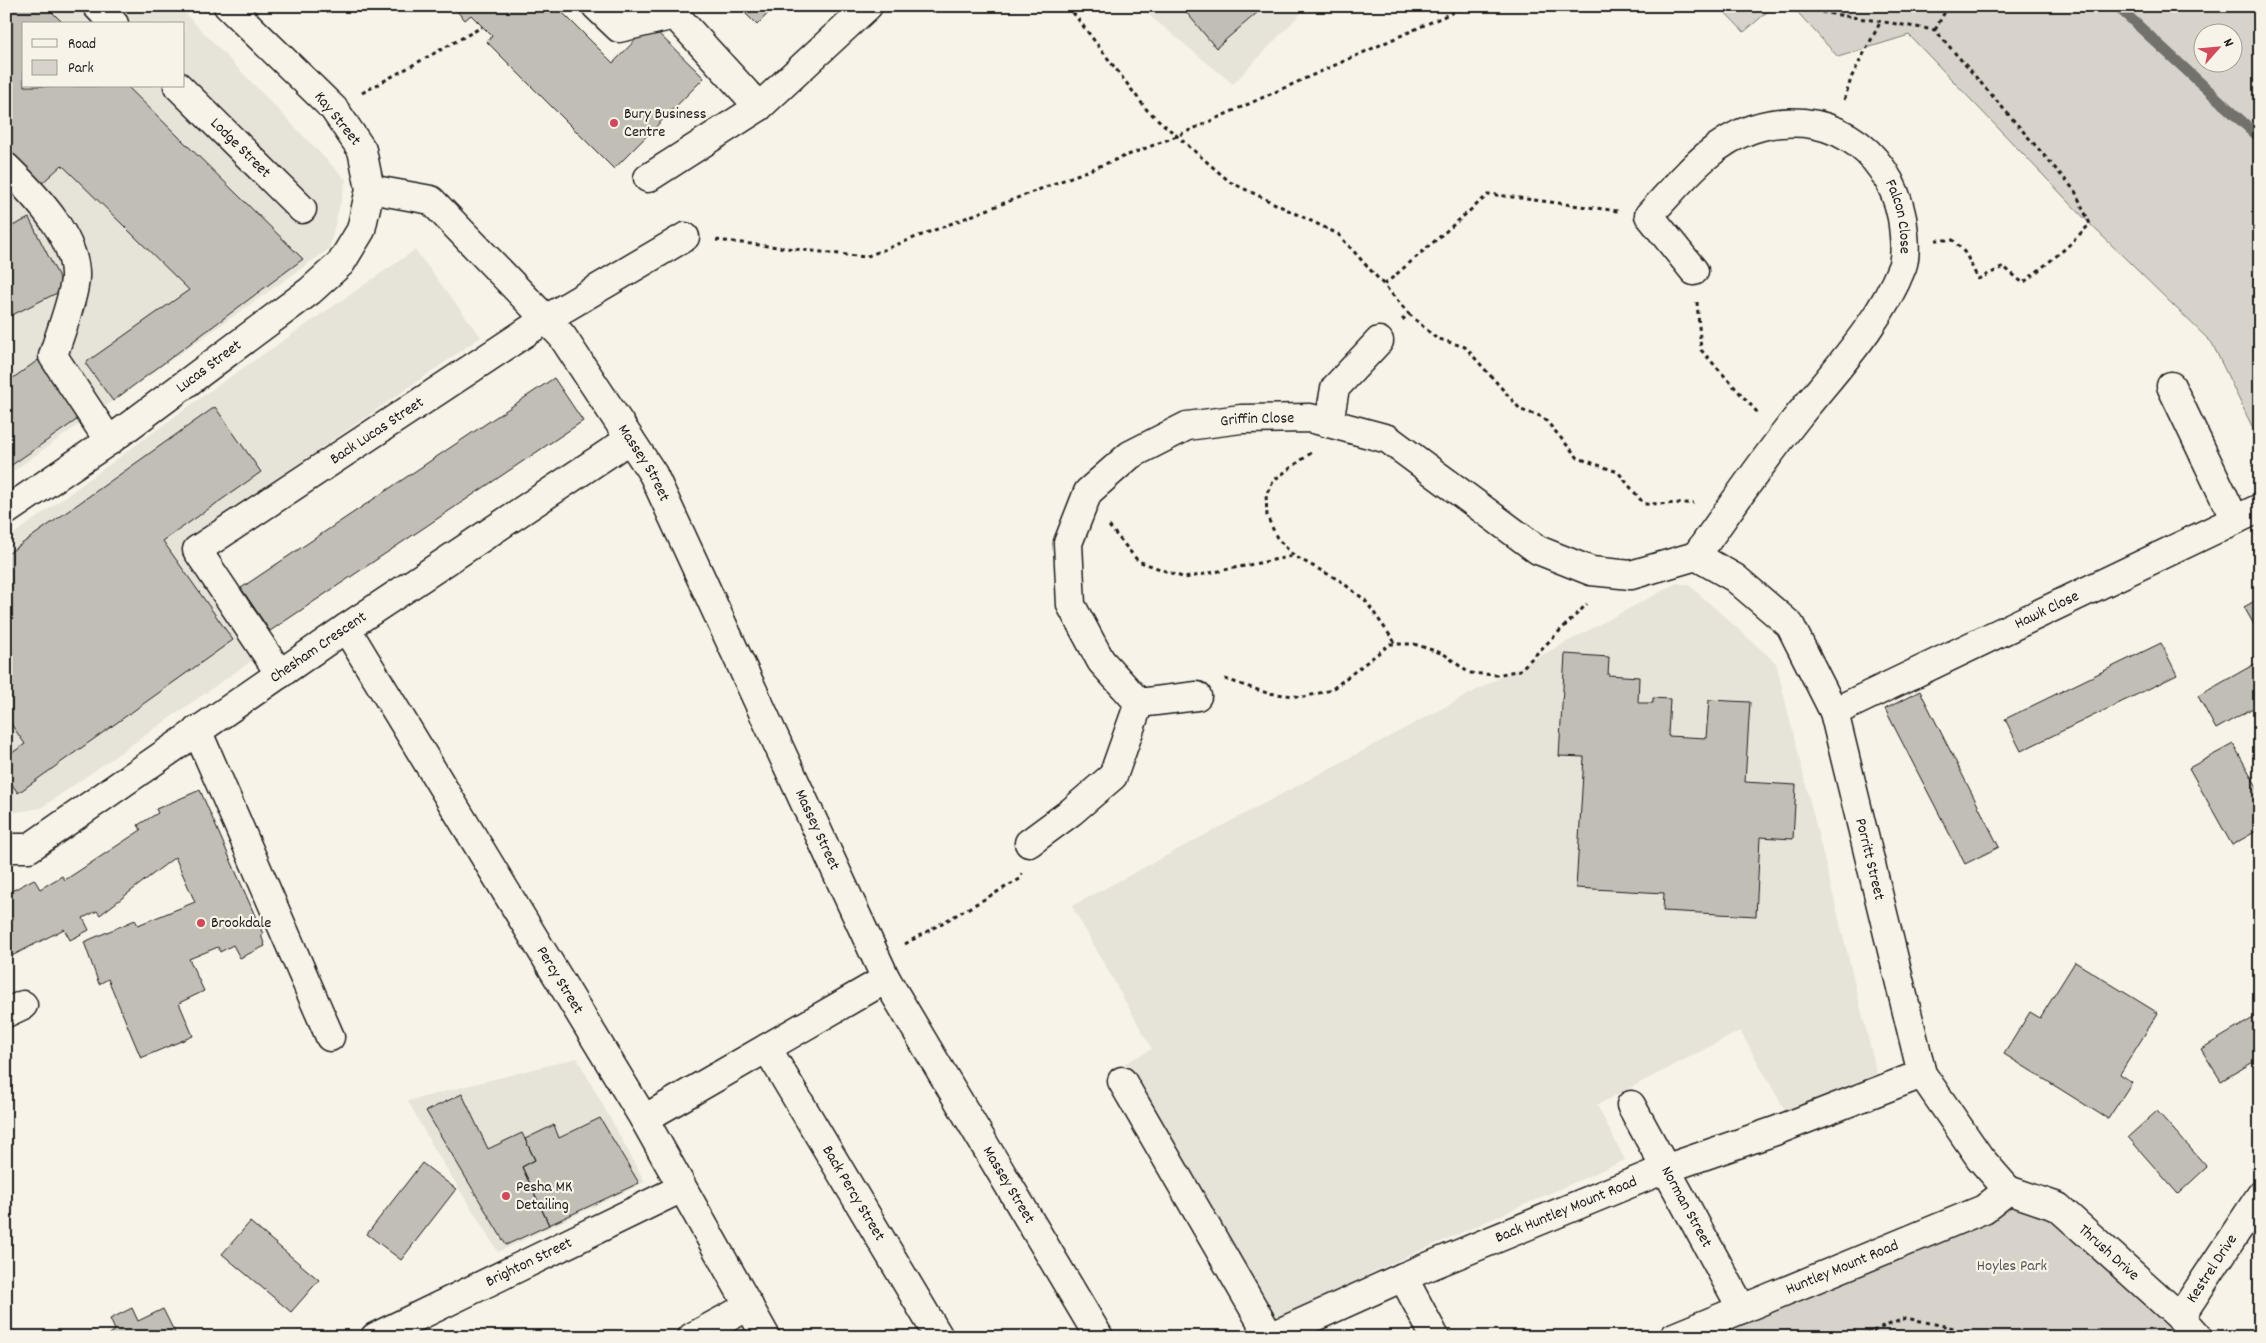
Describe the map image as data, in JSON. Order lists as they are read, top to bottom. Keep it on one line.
{"streets":{"street":["Kay Street","Lodge Street","Falcon Close","Lucas Street","Griffin Close","Back Lucas Street","Massey Street","Hawk Close","Chesham Crescent","Porritt Street","Percy Street","Back Percy Street","Norman Street","Back Huntley Mount Road","Thrush Drive","Brighton Street","Huntley Mount Road","Kestrel Drive"]},"crossings":[["Kay Street","Lucas Street"],["Falcon Close","Griffin Close"],["Falcon Close","Porritt Street"],["Griffin Close","Porritt Street"],["Back Lucas Street","Massey Street"],["Back Lucas Street","Chesham Crescent"],["Massey Street","Chesham Crescent"],["Hawk Close","Porritt Street"],["Chesham Crescent","Percy Street"],["Porritt Street","Back Huntley Mount Road"],["Porritt Street","Thrush Drive"],["Porritt Street","Huntley Mount Road"],["Percy Street","Brighton Street"],["Norman Street","Back Huntley Mount Road"],["Norman Street","Huntley Mount Road"],["Thrush Drive","Huntley Mount Road"],["Thrush Drive","Kestrel Drive"]],"parks":["Hoyles Park"],"places":["Bury Business Centre","Brookdale","Pesha MK Detailing"],"legend":["Road","Park"],"north":"top right"}
